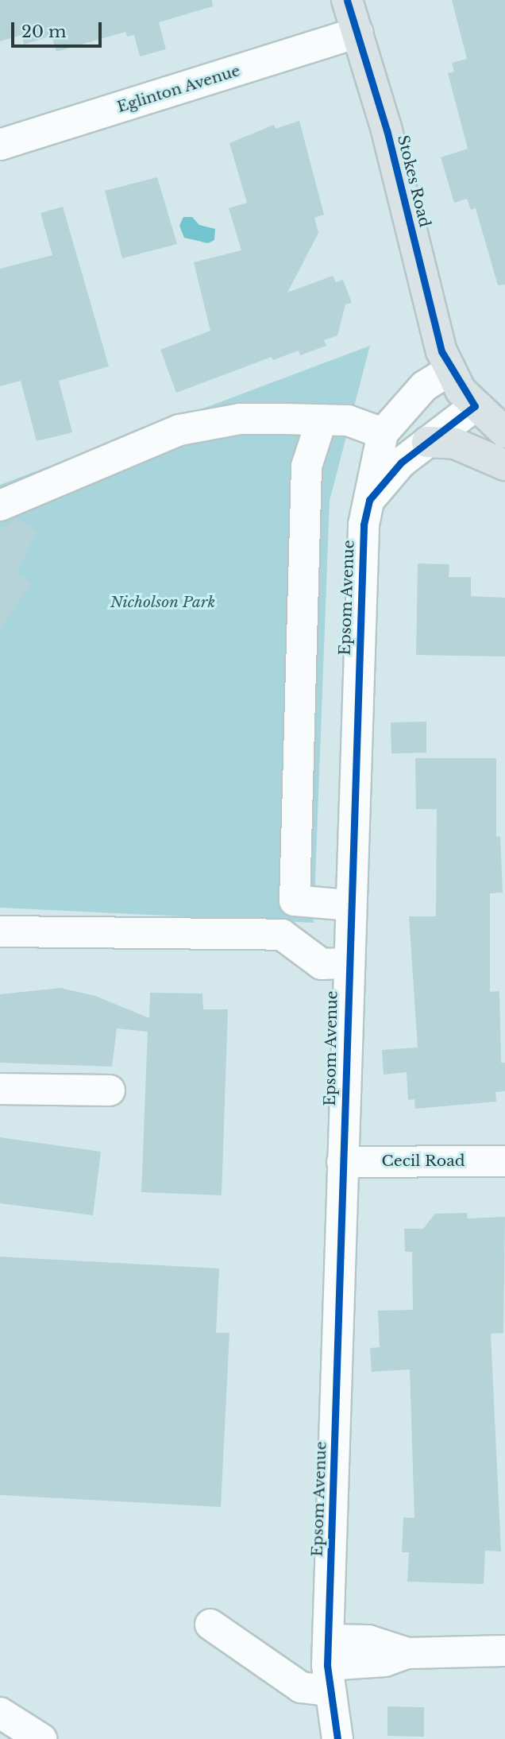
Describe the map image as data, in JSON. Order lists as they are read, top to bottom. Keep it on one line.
{"streets":{"main road":["Stokes Road"],"street":["Eglinton Avenue","Epsom Avenue","Cecil Road"]},"crossings":[["Eglinton Avenue","Stokes Road"],["Stokes Road","Epsom Avenue"],["Epsom Avenue","Cecil Road"]],"parks":["Nicholson Park"],"scale_bar":"20 m"}
